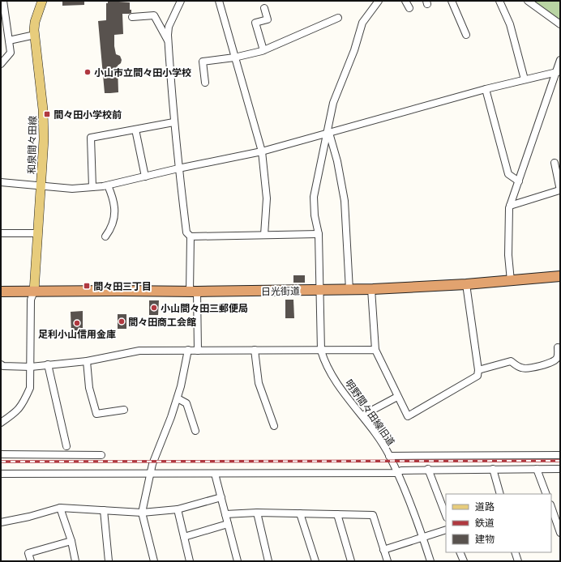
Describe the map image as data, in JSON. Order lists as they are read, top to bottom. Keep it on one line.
{"streets":{"highway":["日光街道"],"main road":["和泉間々田線"],"street":["明野間々田線旧道"]},"crossings":[["和泉間々田線","日光街道"],["日光街道","明野間々田線旧道"]],"places":{"other":["小山市立間々田小学校","小山間々田三郵便局","間々田商工会館","足利小山信用金庫"],"transit":["間々田小学校前","間々田三丁目"]},"legend":["道路","鉄道","建物"]}
